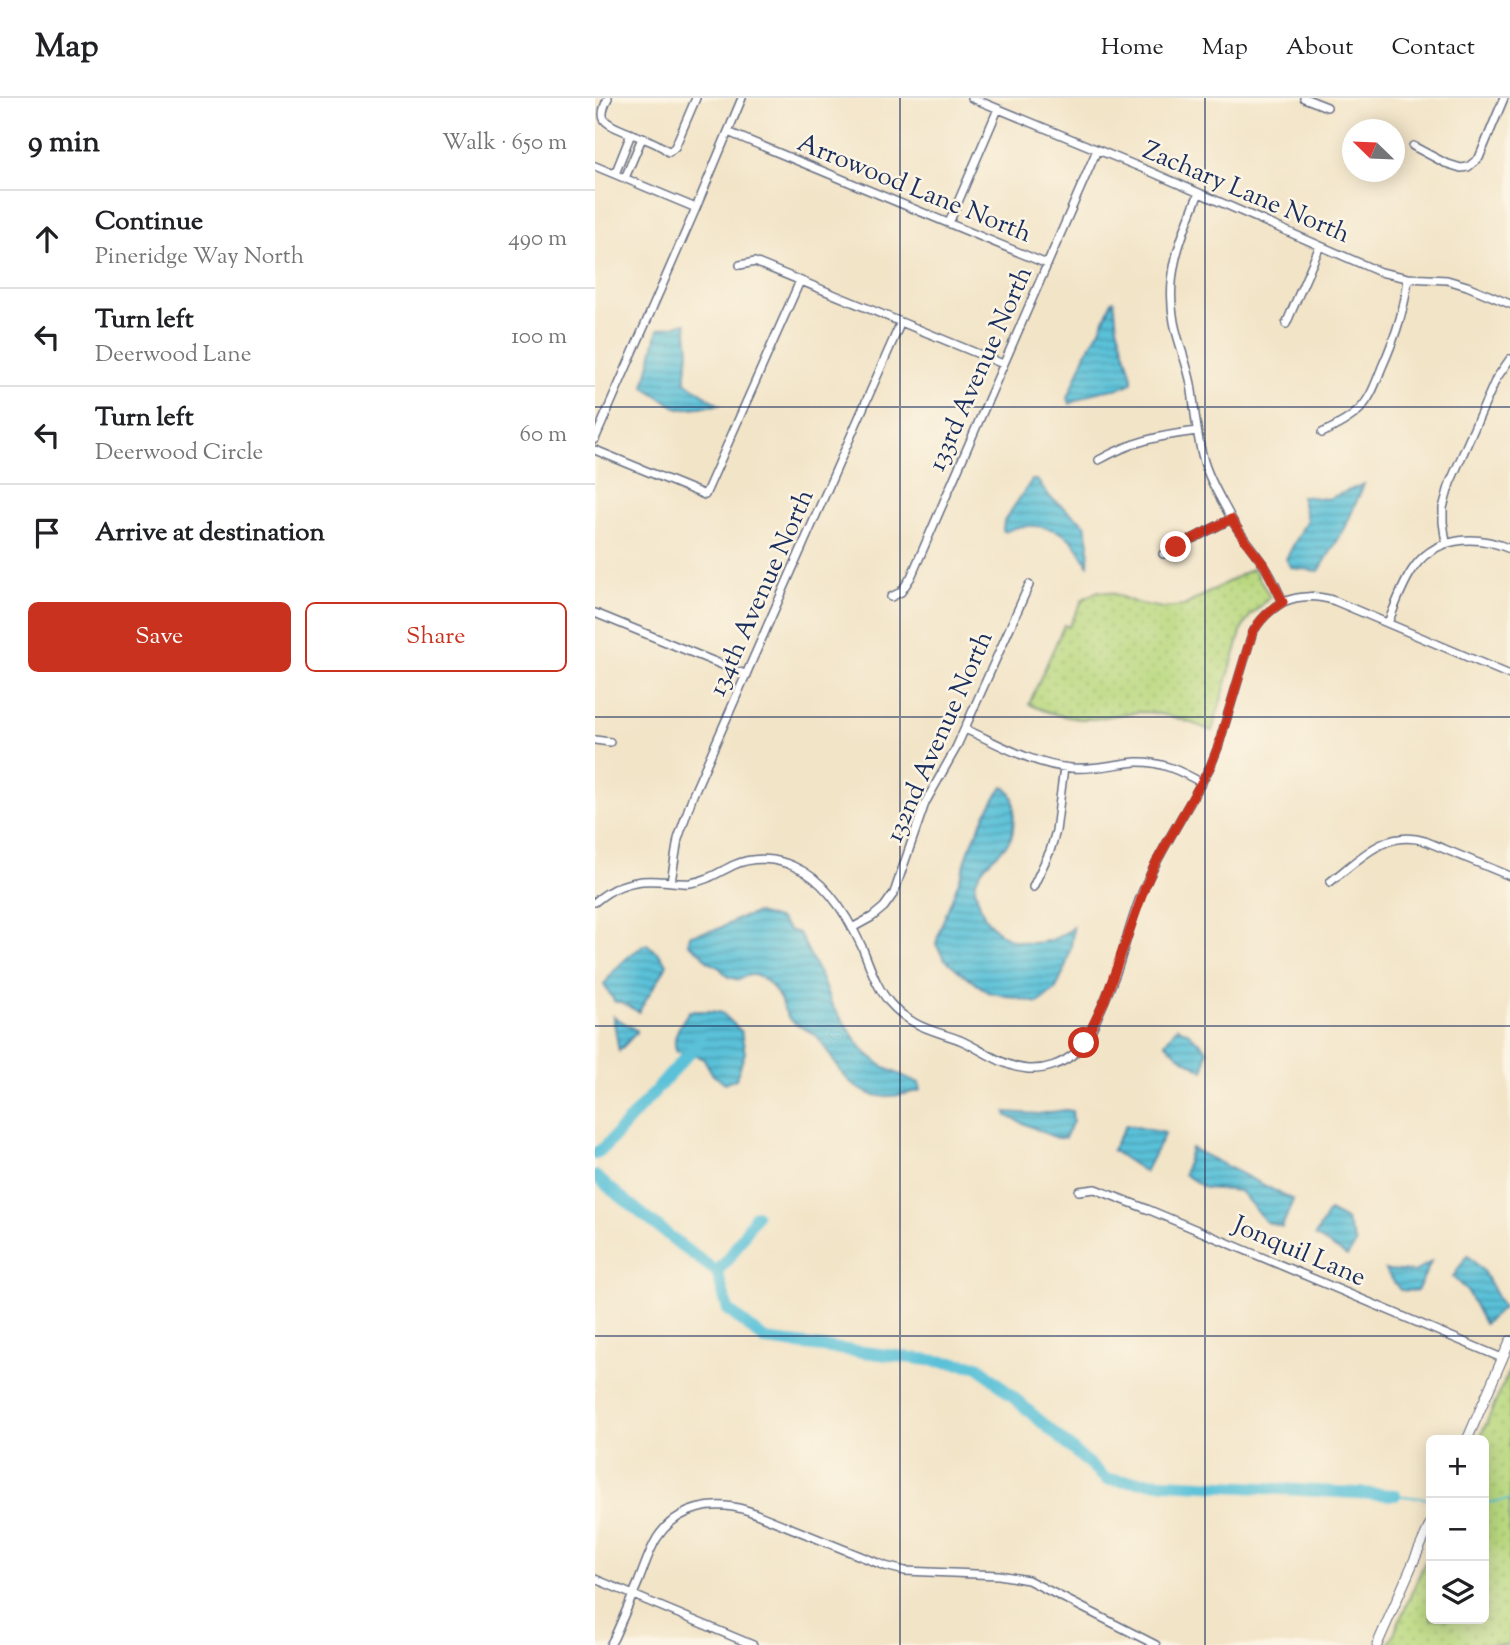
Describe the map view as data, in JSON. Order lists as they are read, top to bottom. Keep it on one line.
{"streets":{"street":["Arrowood Lane North","Zachary Lane North","133rd Avenue North","134th Avenue North","132nd Avenue North","Jonquil Lane"]},"crossings":[["Arrowood Lane North","133rd Avenue North"],["Zachary Lane North","133rd Avenue North"]],"north":"top left","page":{"header":"Map","nav":["Home","Map","About","Contact"],"heading":["9 min","Walk · 650 m"],"list":[["Continue","Pineridge Way North","490 m"],["Turn left","Deerwood Lane","100 m"],["Turn left","Deerwood Circle","60 m"],"Arrive at destination"],"buttons":["Save","Share"],"map_buttons":["+","−"]}}
